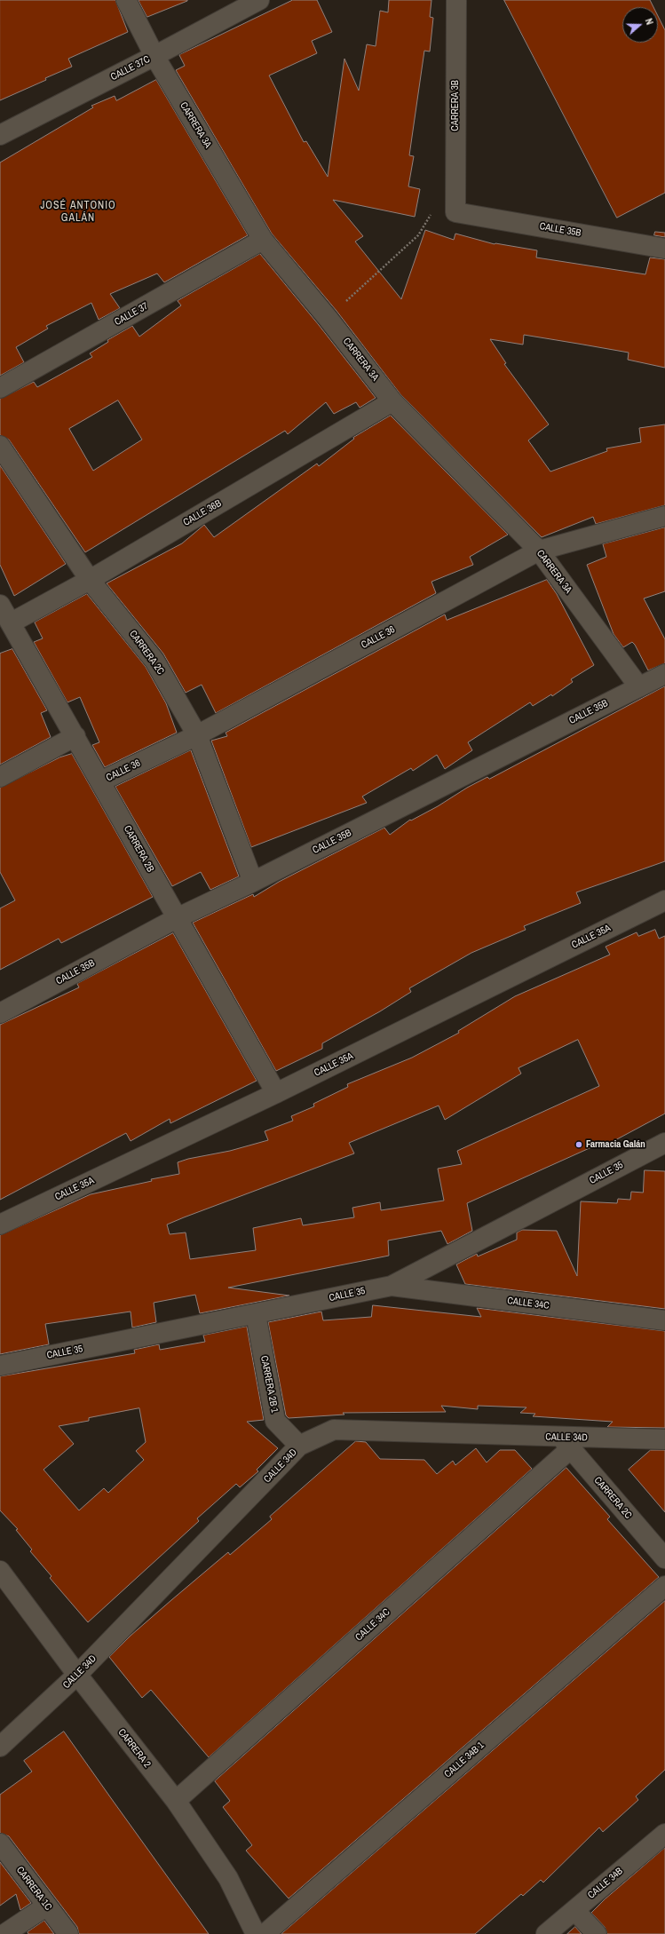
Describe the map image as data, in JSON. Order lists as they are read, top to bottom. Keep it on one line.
{"streets":{"street":["CALLE 37C","CARRERA 3B","CARRERA 3A","CALLE 35B","CALLE 37","CALLE 36B","CALLE 36","CARRERA 2C","CARRERA 2B","CALLE 35A","CALLE 35","CALLE 34C","CARRERA 2B 1","CALLE 34D","CARRERA 2","CALLE 34B 1","CALLE 34B","CARRERA 1C"]},"crossings":[["CALLE 37C","CARRERA 3A"],["CARRERA 3B","CALLE 35B"],["CARRERA 3A","CALLE 35B"],["CARRERA 3A","CALLE 37"],["CARRERA 3A","CALLE 36B"],["CARRERA 3A","CALLE 36"],["CALLE 35B","CARRERA 2C"],["CALLE 35B","CARRERA 2B"],["CALLE 36B","CARRERA 2C"],["CALLE 36B","CARRERA 2B"],["CALLE 36","CARRERA 2C"],["CALLE 36","CARRERA 2B"],["CARRERA 2C","CALLE 34C"],["CARRERA 2C","CALLE 34D"],["CARRERA 2B","CALLE 35A"],["CALLE 35","CALLE 34C"],["CALLE 35","CARRERA 2B 1"],["CALLE 34C","CALLE 34D"],["CALLE 34C","CARRERA 2"],["CARRERA 2B 1","CALLE 34D"],["CALLE 34D","CARRERA 2"]],"districts":["JOSÉ ANTONIO GALÁN"],"places":["Farmacia Galán"],"north":"right"}
